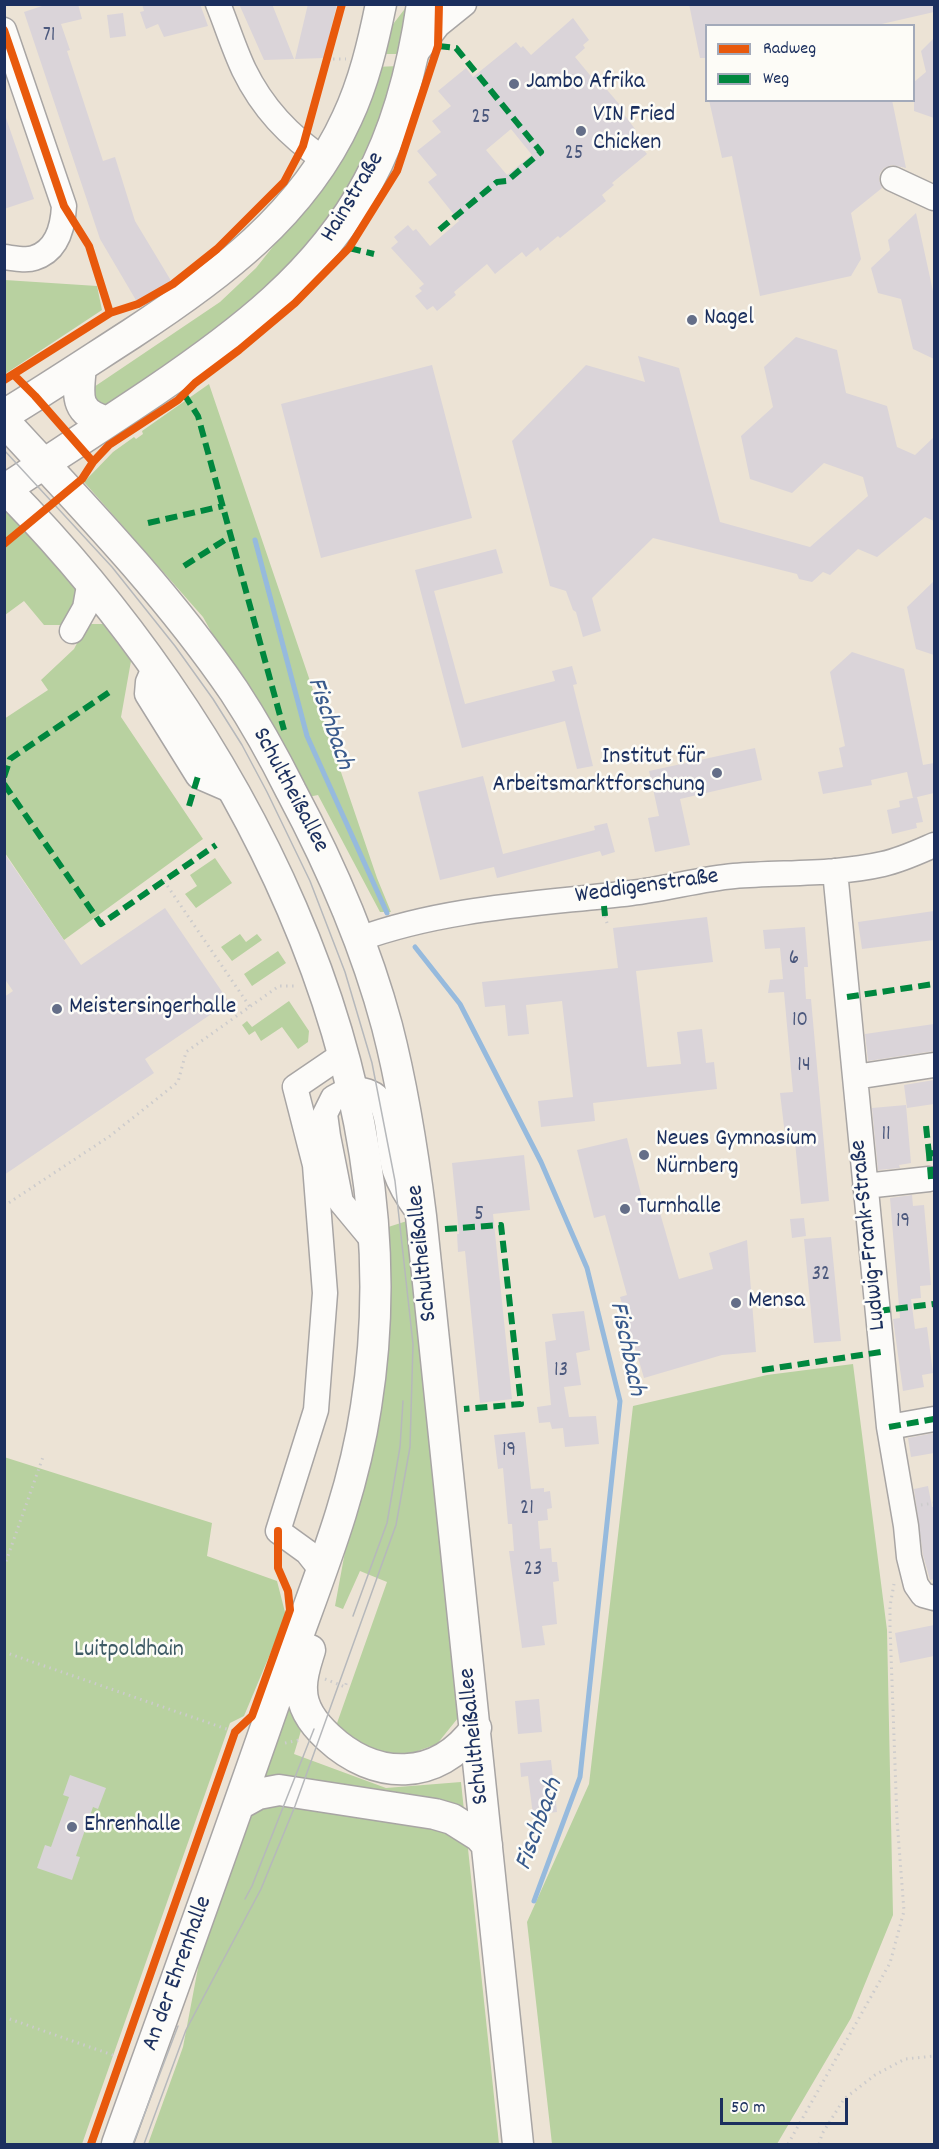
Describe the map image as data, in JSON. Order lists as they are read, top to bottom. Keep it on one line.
{"streets":{"main road":["Hainstraße","Schultheißallee","An der Ehrenhalle"],"street":["Weddigenstraße","Ludwig-Frank-Straße"]},"crossings":[["Hainstraße","Schultheißallee"],["Schultheißallee","Weddigenstraße"],["Schultheißallee","An der Ehrenhalle"],["Weddigenstraße","Ludwig-Frank-Straße"]],"water":["Fischbach"],"parks":["Luitpoldhain"],"places":["Jambo Afrika","VIN Fried Chicken","Nagel","Institut für Arbeitsmarktforschung","Meistersingerhalle","Neues Gymnasium Nürnberg","Turnhalle","Mensa","Ehrenhalle"],"house_numbers":["71","25","25","6","10","14","11","5","19","32","13","19","21","23"],"legend":["Radweg","Weg"],"scale_bar":"50 m"}
